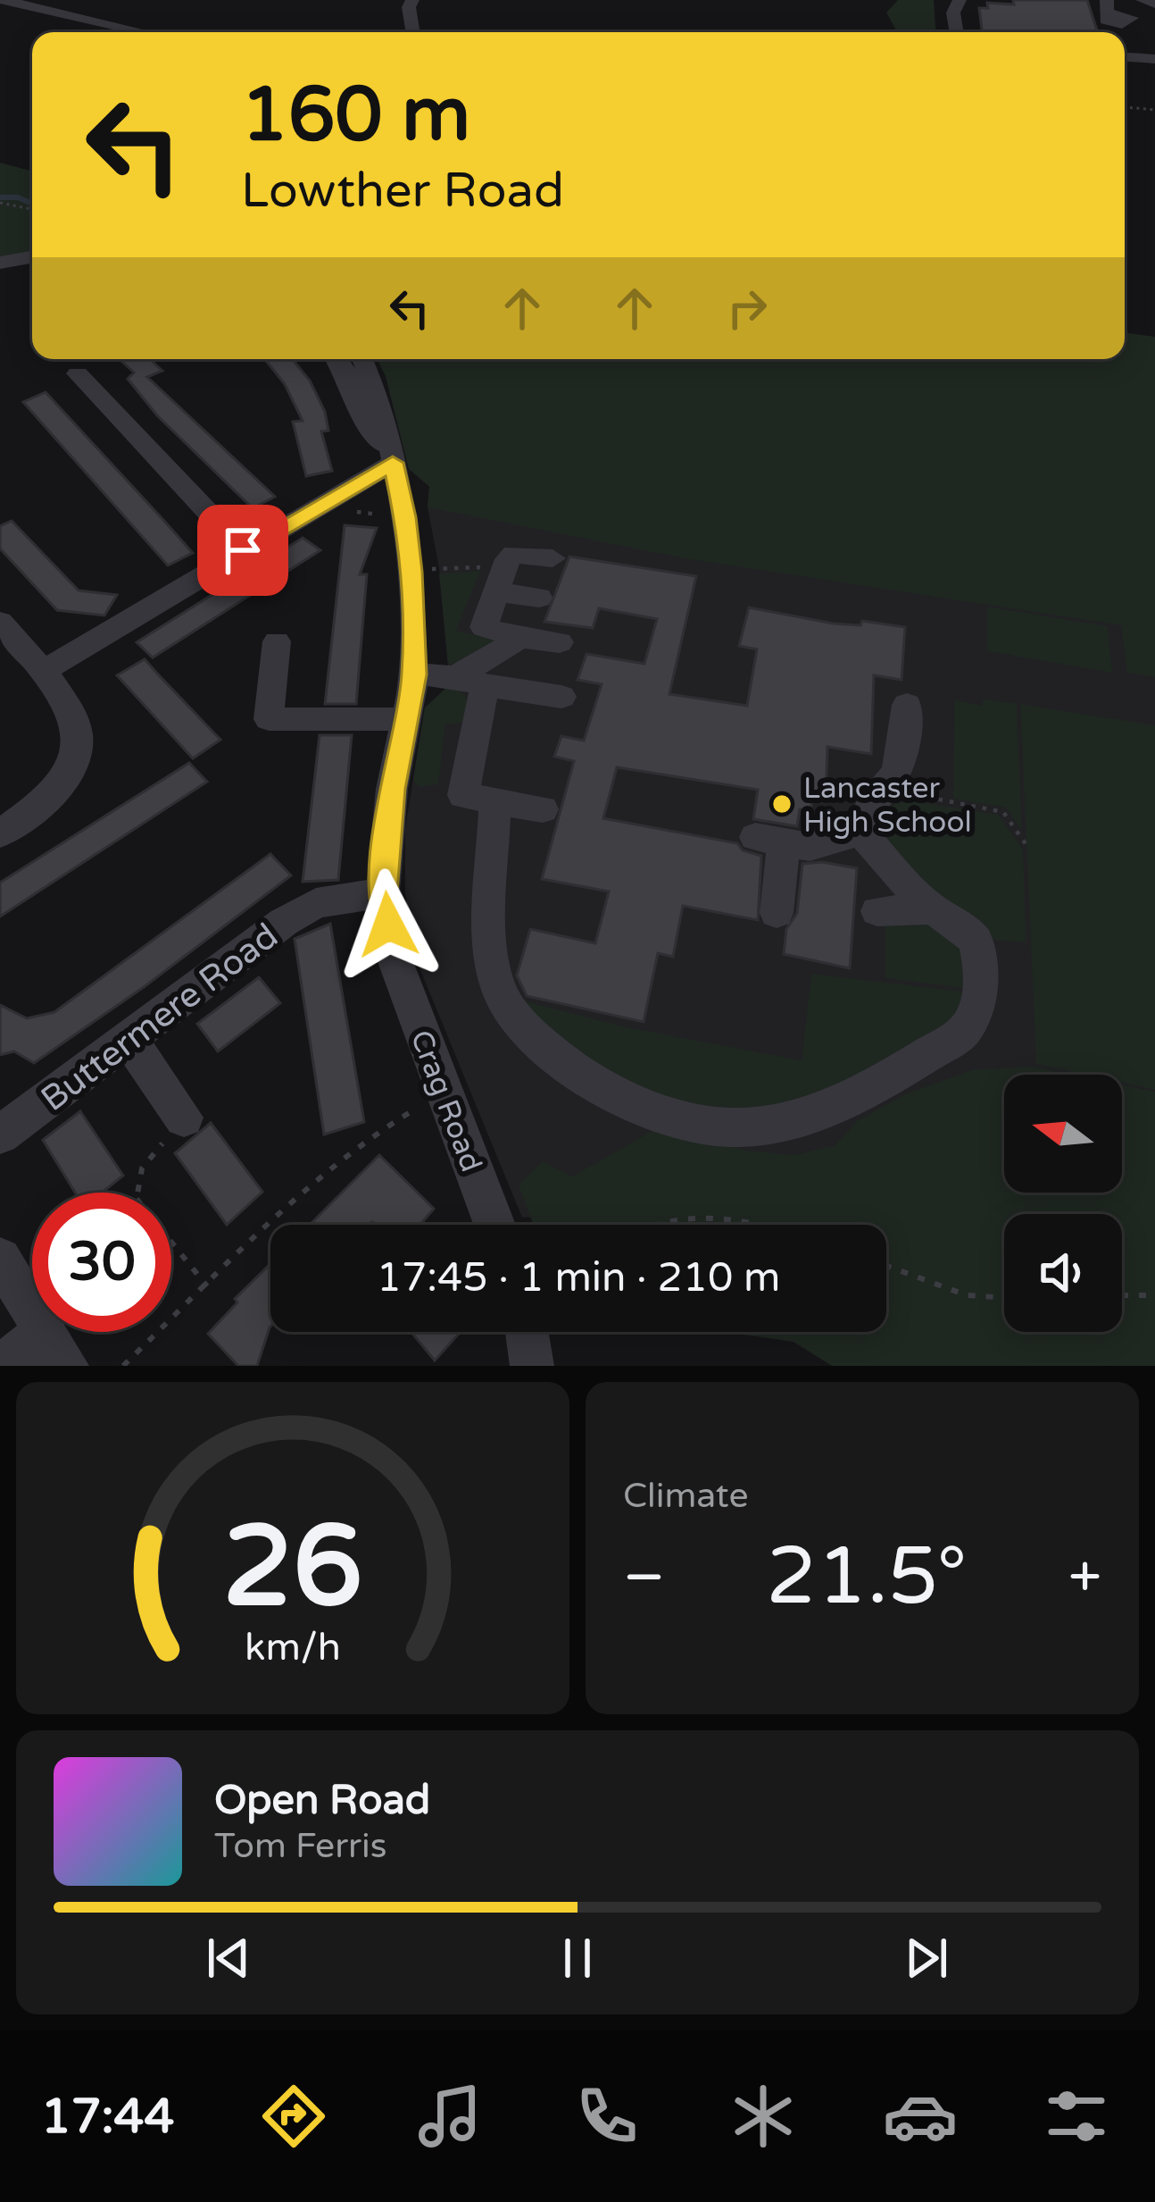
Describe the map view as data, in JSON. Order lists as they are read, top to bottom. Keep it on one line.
{"streets":{"street":["Buttermere Road","Crag Road"]},"crossings":[["Buttermere Road","Crag Road"]],"places":["Lancaster High School"],"north":"left","page":{"turn":["160 m","Lowther Road"],"limit":"30","trip":"17:45 · 1 min · 210 m","tile":"Climate","heat":["−","21.5°","+"],"song":["Open Road","Tom Ferris"],"tabs":"17:44","gauge":["26","km/h"]}}
